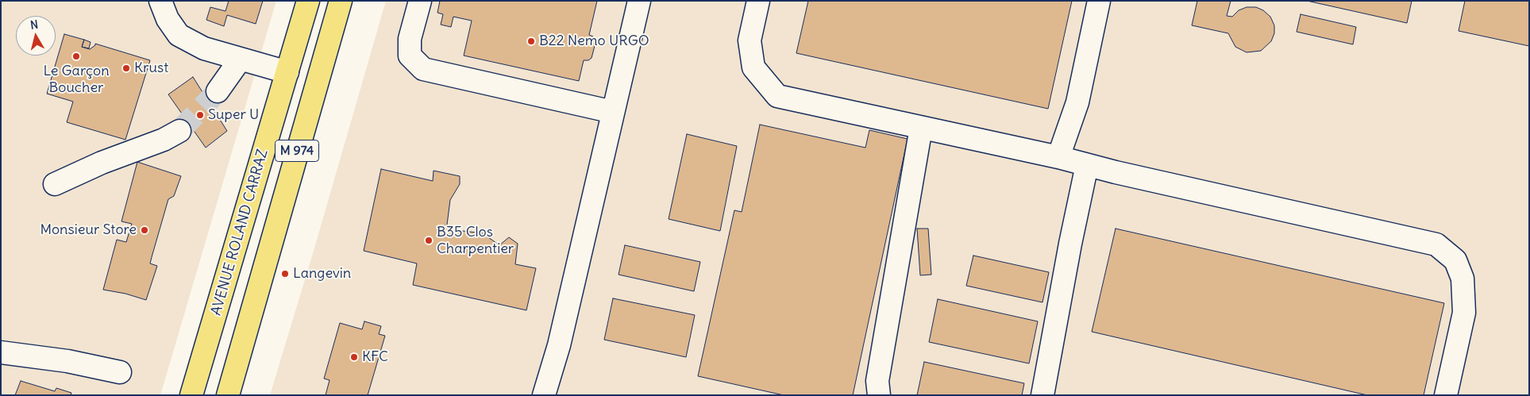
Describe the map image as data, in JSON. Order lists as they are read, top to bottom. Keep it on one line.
{"streets":{"main road":["M 974","AVENUE ROLAND CARRAZ"]},"places":["B22 Nemo URGO","Le Garçon Boucher","Krust","Super U","Monsieur Store","B35 Clos Charpentier","Langevin","KFC"],"north":"top"}
